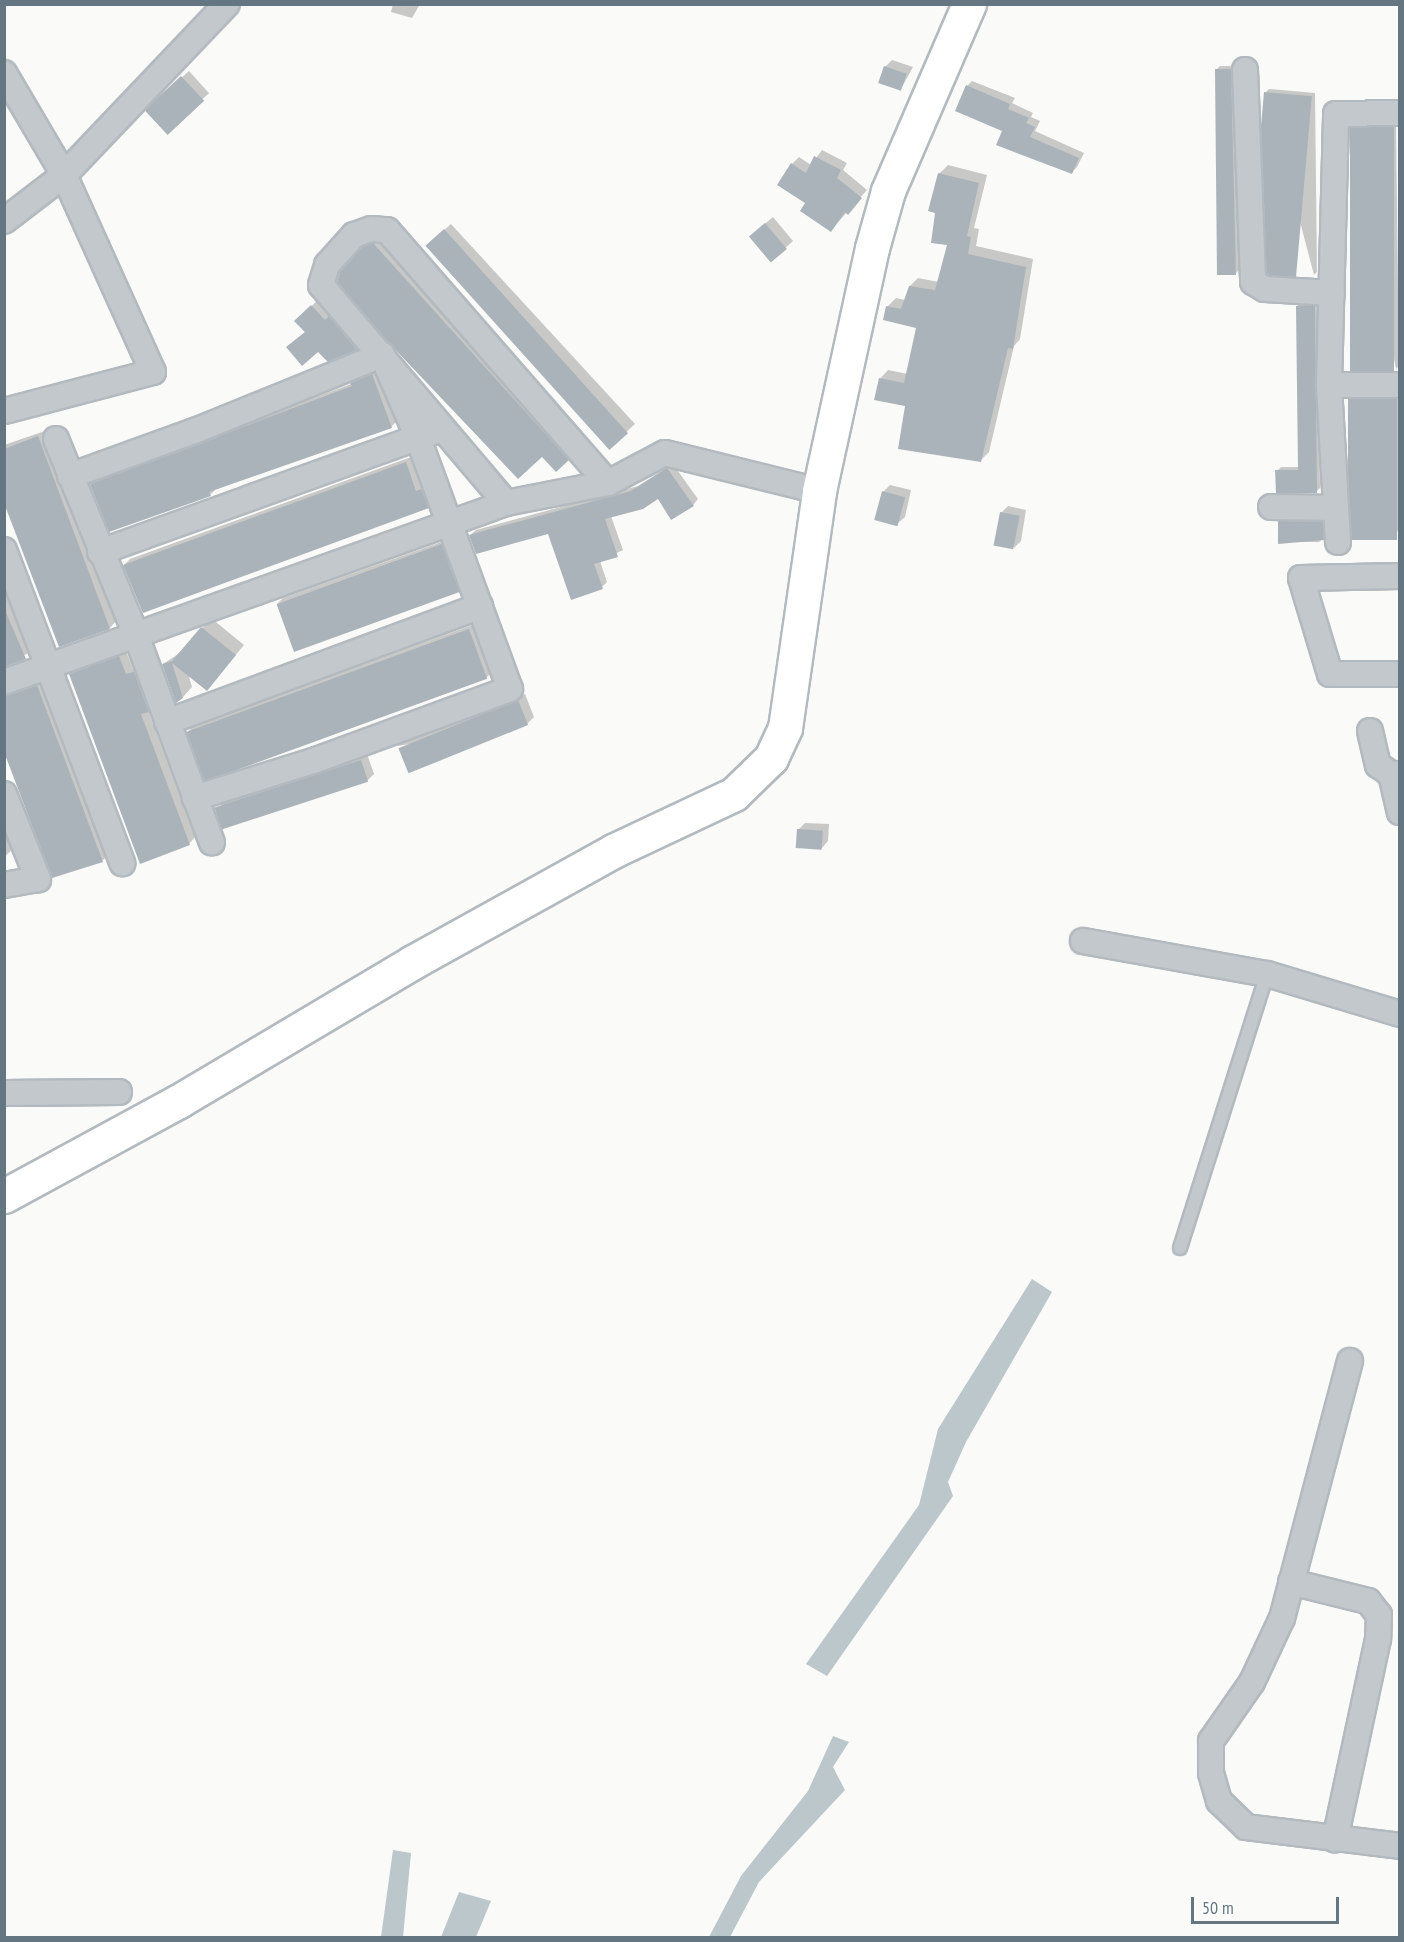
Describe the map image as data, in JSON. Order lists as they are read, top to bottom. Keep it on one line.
{"scale_bar":"50 m"}
